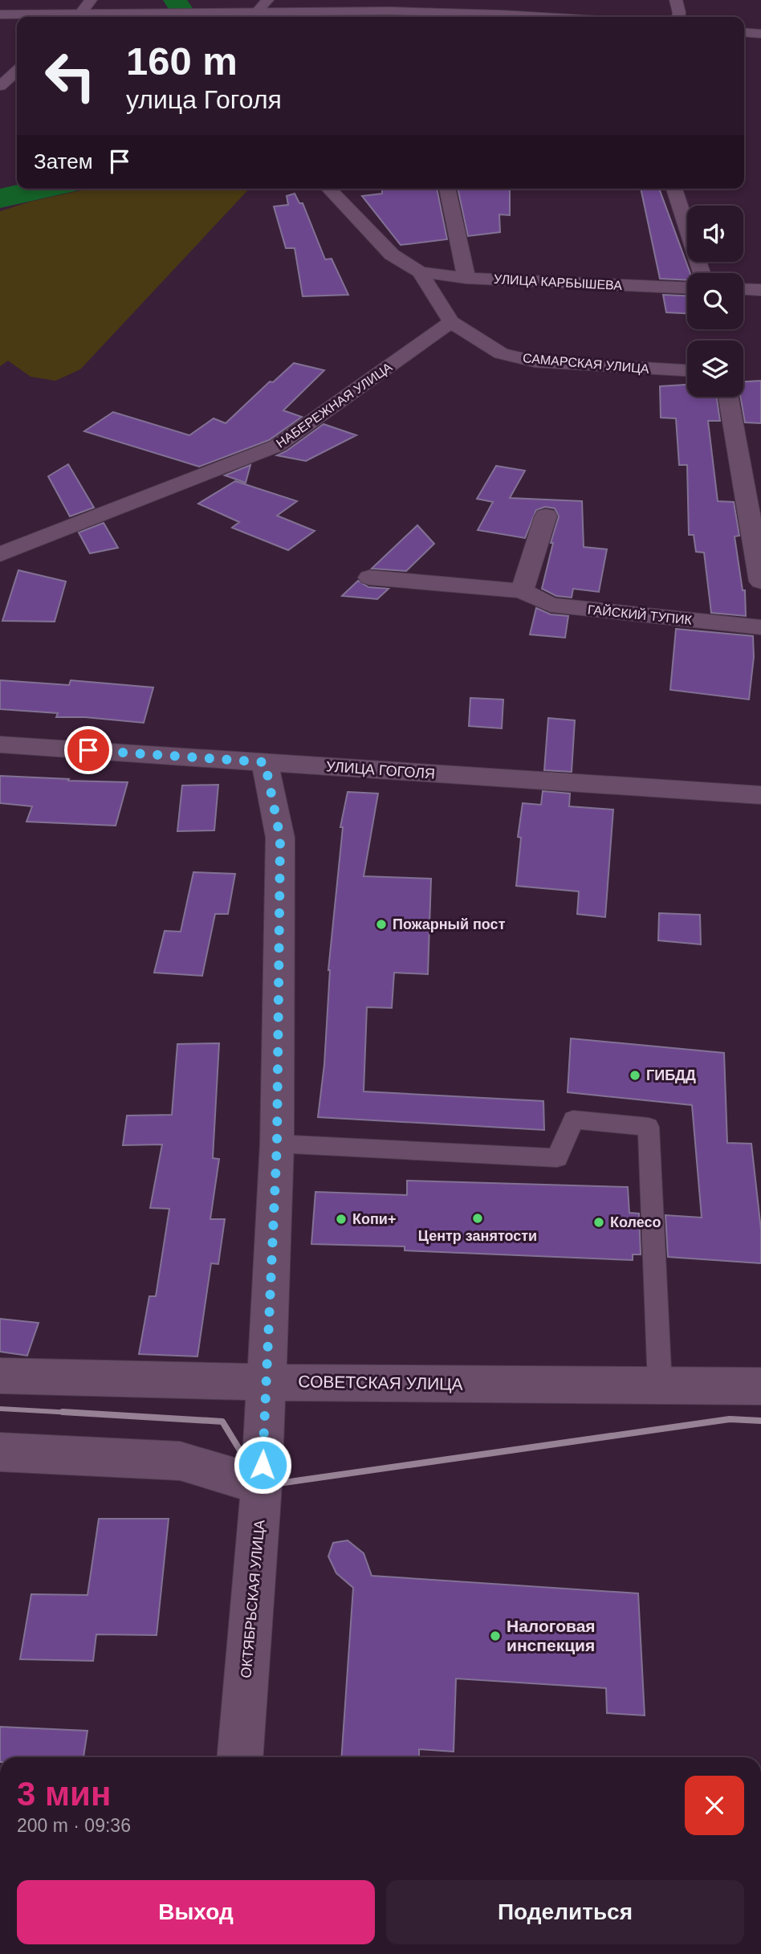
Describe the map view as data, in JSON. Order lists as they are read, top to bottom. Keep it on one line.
{"streets":{"street":["УЛИЦА КАРБЫШЕВА","САМАРСКАЯ УЛИЦА","НАБЕРЕЖНАЯ УЛИЦА","ГАЙСКИЙ ТУПИК","УЛИЦА ГОГОЛЯ","СОВЕТСКАЯ УЛИЦА","ОКТЯБРЬСКАЯ УЛИЦА"]},"crossings":[["САМАРСКАЯ УЛИЦА","НАБЕРЕЖНАЯ УЛИЦА"],["УЛИЦА ГОГОЛЯ","ОКТЯБРЬСКАЯ УЛИЦА"],["СОВЕТСКАЯ УЛИЦА","ОКТЯБРЬСКАЯ УЛИЦА"]],"places":["Пожарный пост","ГИБДД","Центр занятости","Копи+","Колесо","Налоговая инспекция"],"page":{"turn":["160 m","улица Гоголя"],"then":"Затем","heading":["3 мин","200 m · 09:36"],"buttons":["Выход","Поделиться"]}}
